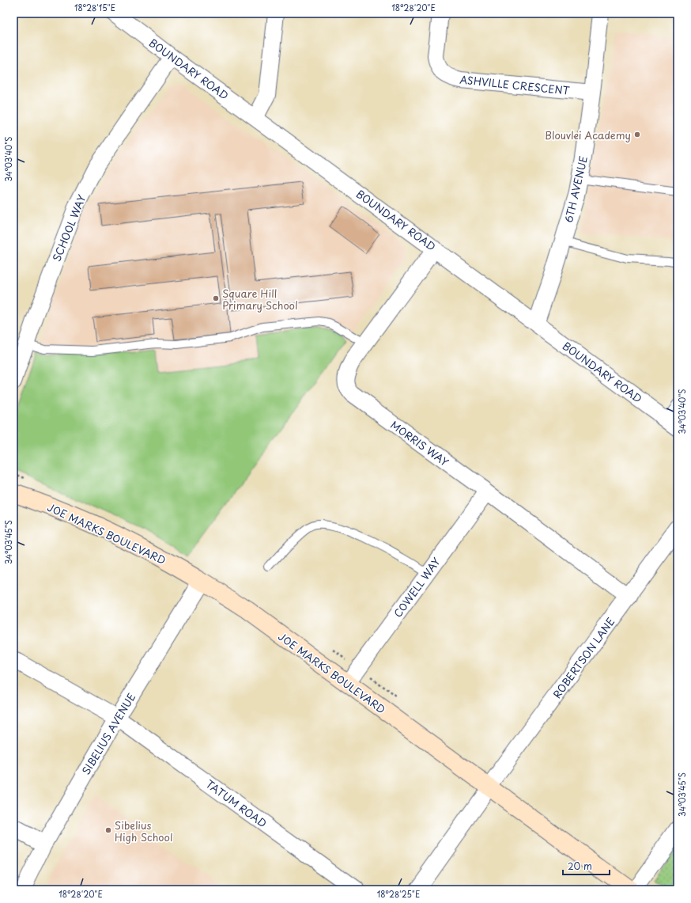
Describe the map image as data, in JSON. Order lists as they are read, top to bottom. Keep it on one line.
{"streets":{"main road":["JOE MARKS BOULEVARD"],"street":["BOUNDARY ROAD","ASHVILLE CRESCENT","6TH AVENUE","SCHOOL WAY","MORRIS WAY","COWELL WAY","ROBERTSON LANE","SIBELIUS AVENUE","TATUM ROAD"]},"crossings":[["BOUNDARY ROAD","6TH AVENUE"],["BOUNDARY ROAD","SCHOOL WAY"],["BOUNDARY ROAD","MORRIS WAY"],["ASHVILLE CRESCENT","6TH AVENUE"],["MORRIS WAY","COWELL WAY"],["MORRIS WAY","ROBERTSON LANE"],["JOE MARKS BOULEVARD","COWELL WAY"],["JOE MARKS BOULEVARD","ROBERTSON LANE"],["JOE MARKS BOULEVARD","SIBELIUS AVENUE"],["SIBELIUS AVENUE","TATUM ROAD"]],"places":["Blouvlei Academy","Square Hill Primary School","Sibelius High School"],"scale_bar":"20 m","coordinates":["18°28'15\"E","18°28'20\"E","34°03'40\"S","34°03'45\"S","18°28'25\"E"]}
